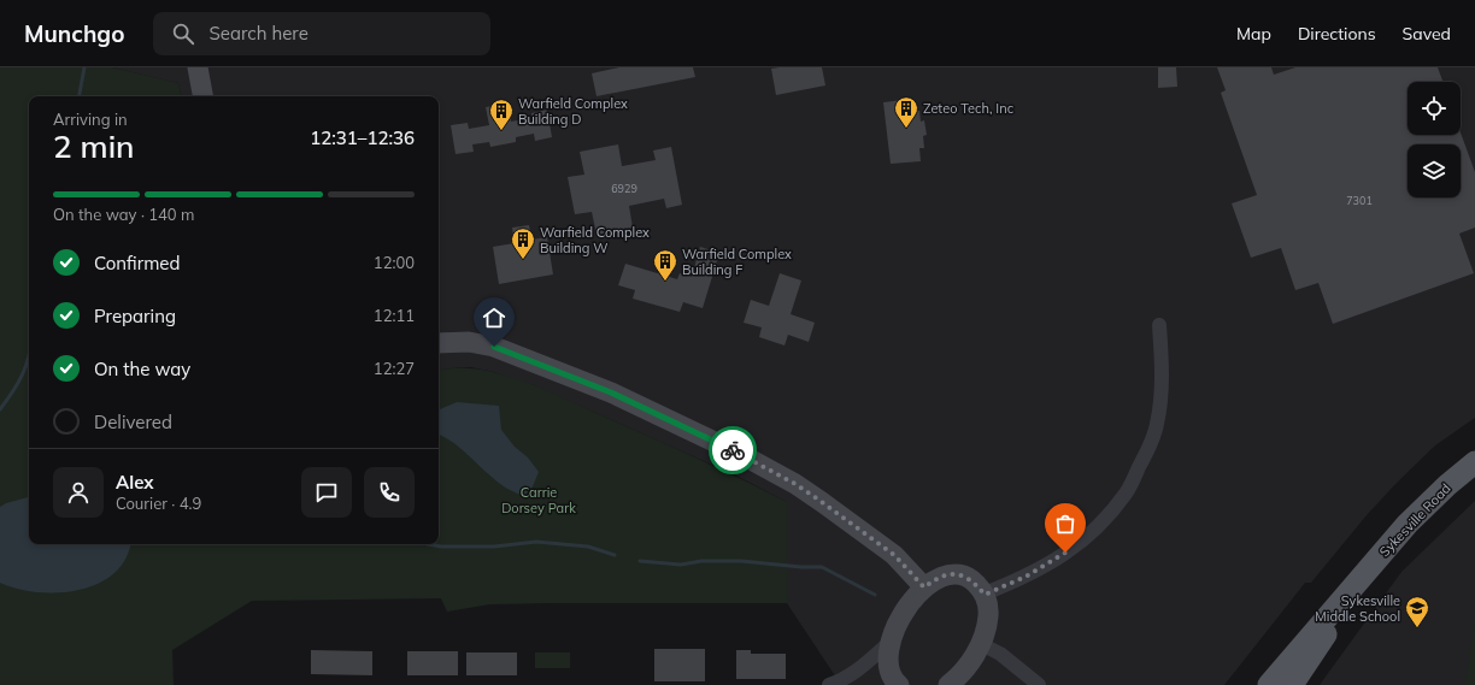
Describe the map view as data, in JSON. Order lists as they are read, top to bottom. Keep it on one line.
{"streets":{"main road":["Sykesville Road"]},"parks":["Carrie Dorsey Park"],"places":{"building":["Zeteo Tech, Inc","Warfield Complex Building D","Warfield Complex Building W","Warfield Complex Building F"],"school or university":["Sykesville Middle School"]},"house_numbers":["6929","7301"],"page":{"header":"Munchgo","search":"Search here","nav":["Map","Directions","Saved"],"heading":["2 min","Arriving in","12:31–12:36"],"panel":["Alex","Courier · 4.9"],"bar":"On the way · 140 m","list":[["Confirmed","12:00"],["Preparing","12:11"],["On the way","12:27"],"Delivered"]}}
